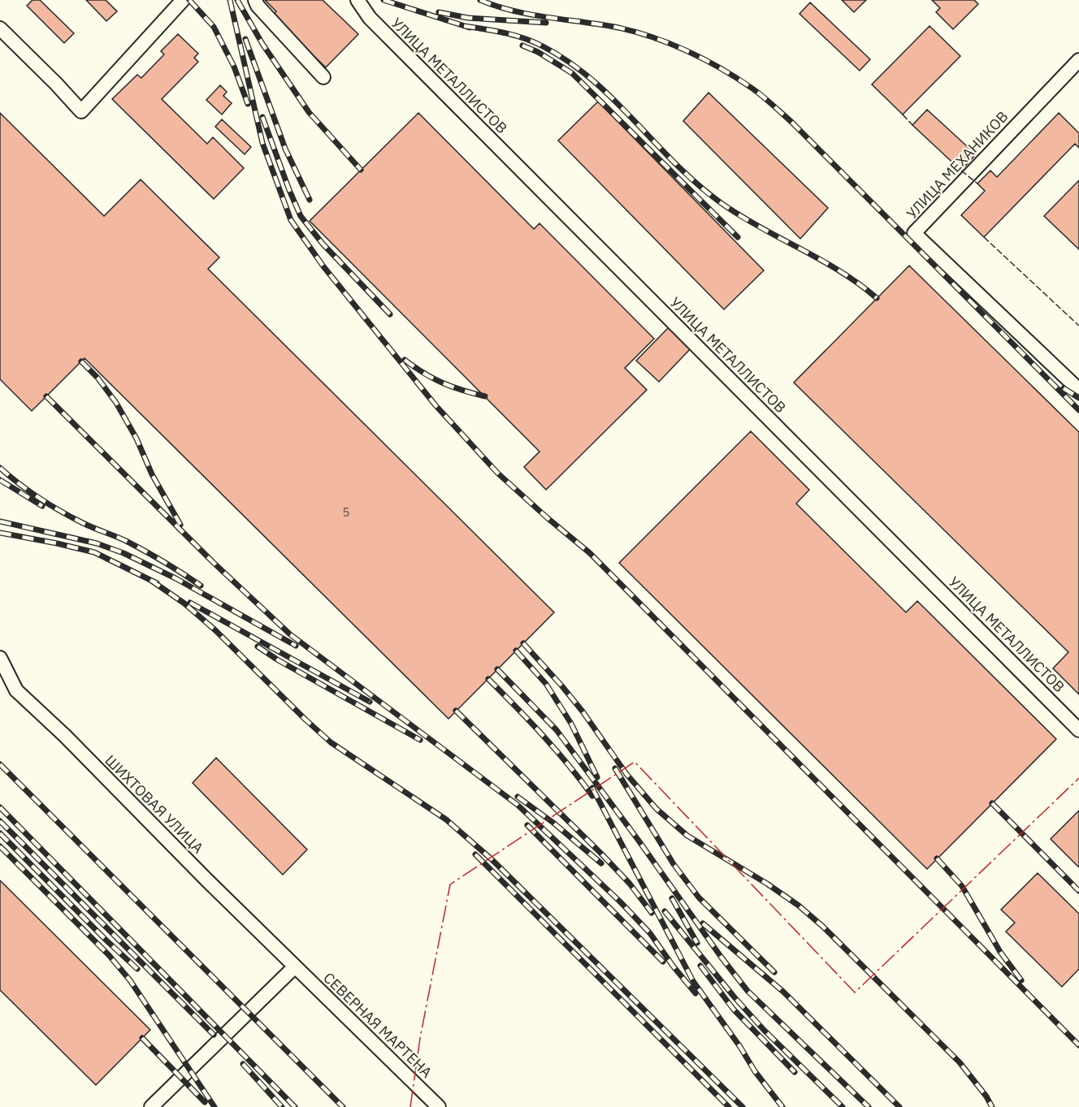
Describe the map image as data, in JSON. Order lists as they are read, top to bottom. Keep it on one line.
{"streets":{"street":["УЛИЦА МЕТАЛЛИСТОВ","УЛИЦА МЕХАНИКОВ","ШИХТОВАЯ УЛИЦА","СЕВЕРНАЯ МАРТЕНА"]},"crossings":[["ШИХТОВАЯ УЛИЦА","СЕВЕРНАЯ МАРТЕНА"]],"house_numbers":["5"]}
